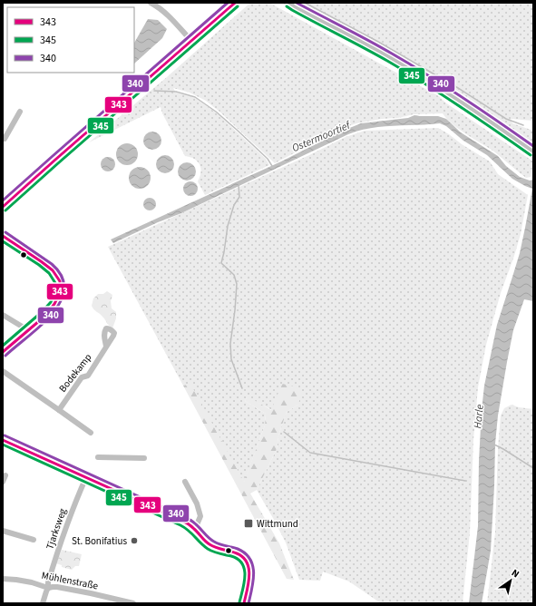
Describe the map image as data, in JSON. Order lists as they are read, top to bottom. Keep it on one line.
{"streets":{"street":["Bodekamp","Tjarksweg","Mühlenstraße"]},"crossings":[["Tjarksweg","Mühlenstraße"]],"water":["Ostermoortief","Harle"],"places":{"transit":["Wittmund"],"other":["St. Bonifatius"]},"lines":["transit line 343","transit line 340","transit line 345"],"legend":["343","345","340"],"north":"top right"}
